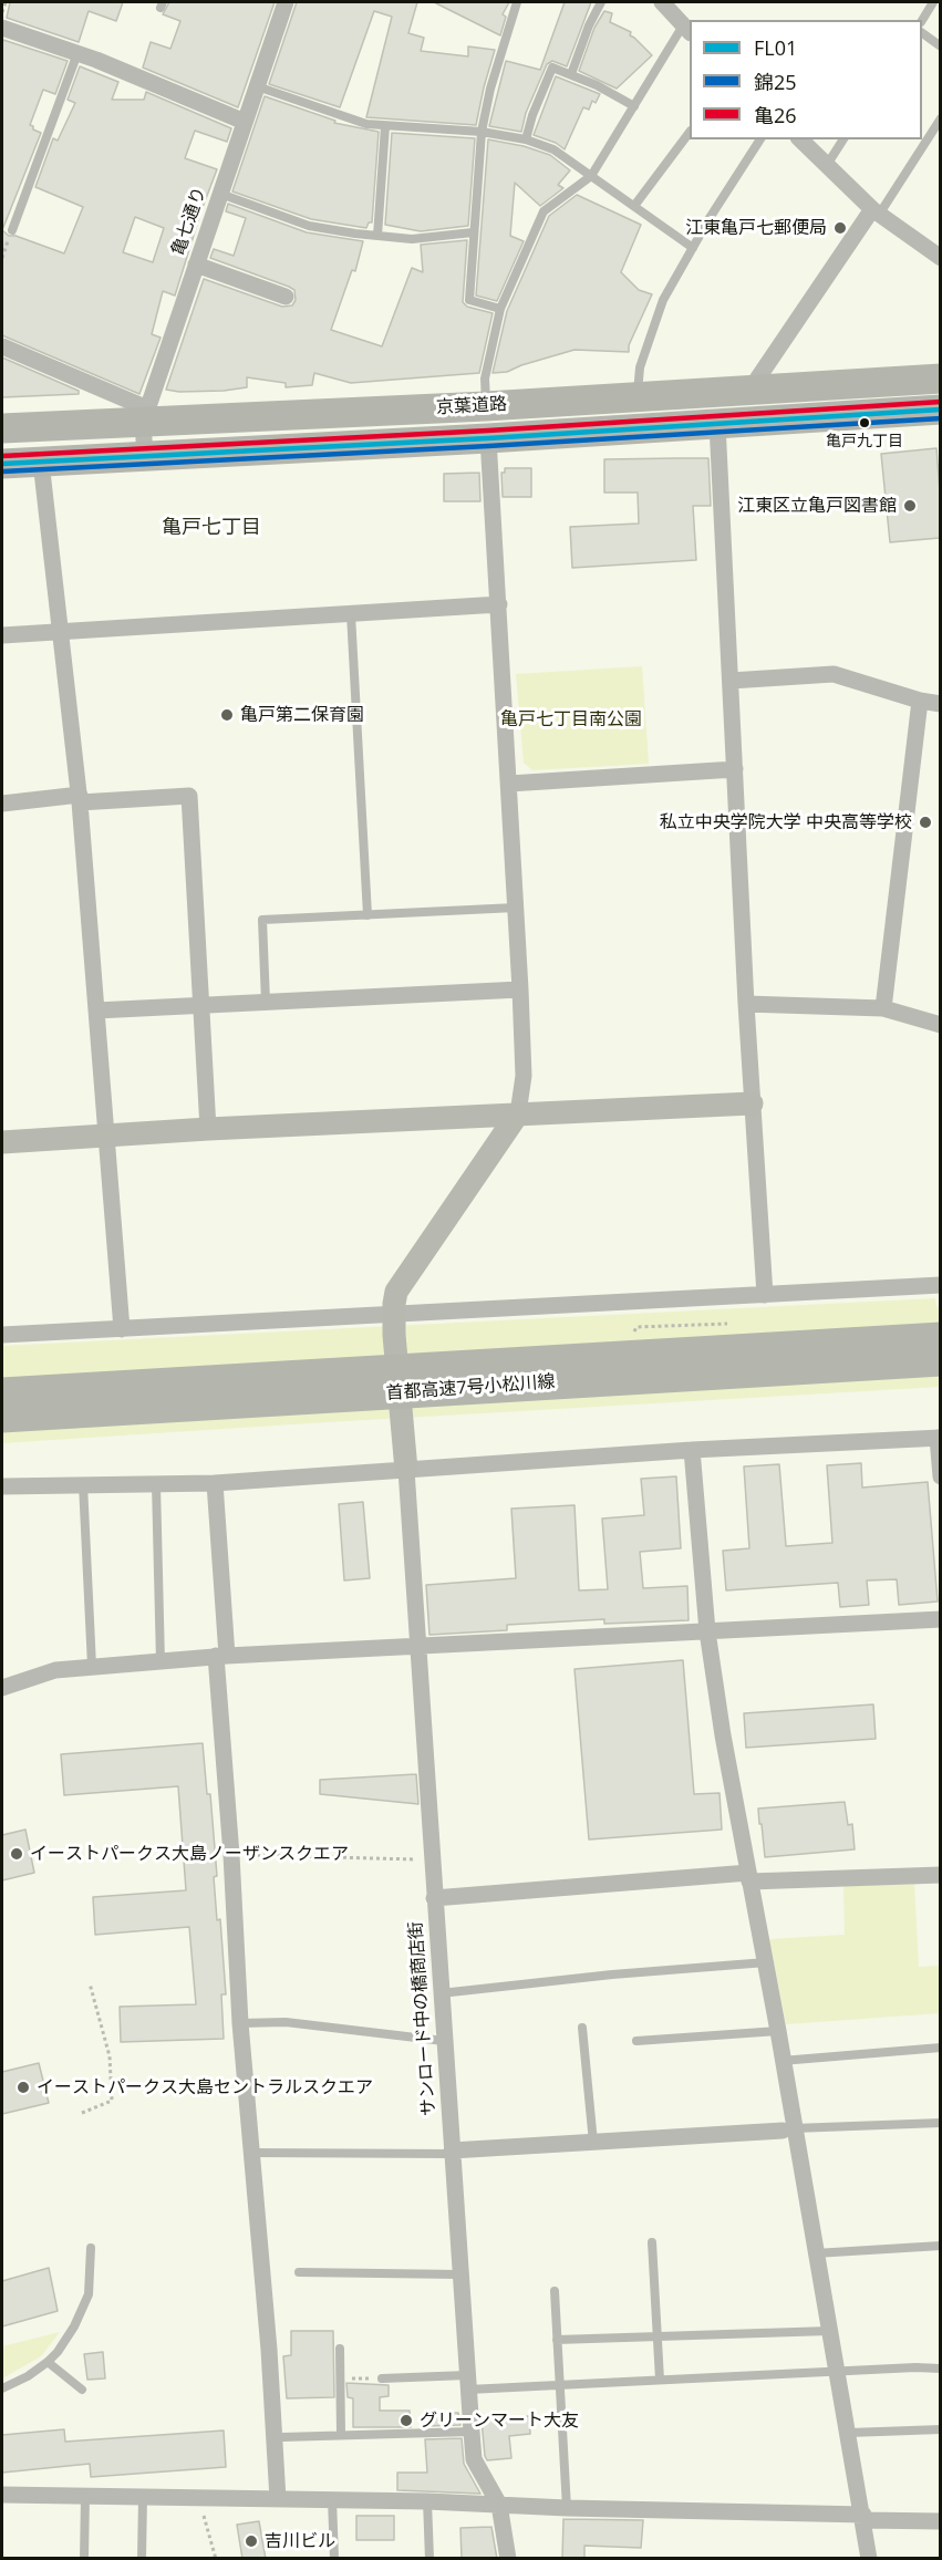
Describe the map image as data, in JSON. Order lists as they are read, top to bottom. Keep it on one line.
{"streets":{"highway":["京葉道路","首都高速7号小松川線"],"street":["亀七通り","サンロード中の橋商店街"]},"crossings":[["亀七通り","京葉道路"]],"districts":["亀戸七丁目"],"parks":["亀戸七丁目南公園"],"places":["江東亀戸七郵便局","亀戸九丁目","江東区立亀戸図書館","亀戸第二保育園","私立中央学院大学 中央高等学校","イーストパークス大島ノーザンスクエア","イーストパークス大島セントラルスクエア","グリーンマート大友","吉川ビル"],"lines":["transit line 亀26","transit line FL01","transit line 錦25"],"legend":["FL01","錦25","亀26"]}
